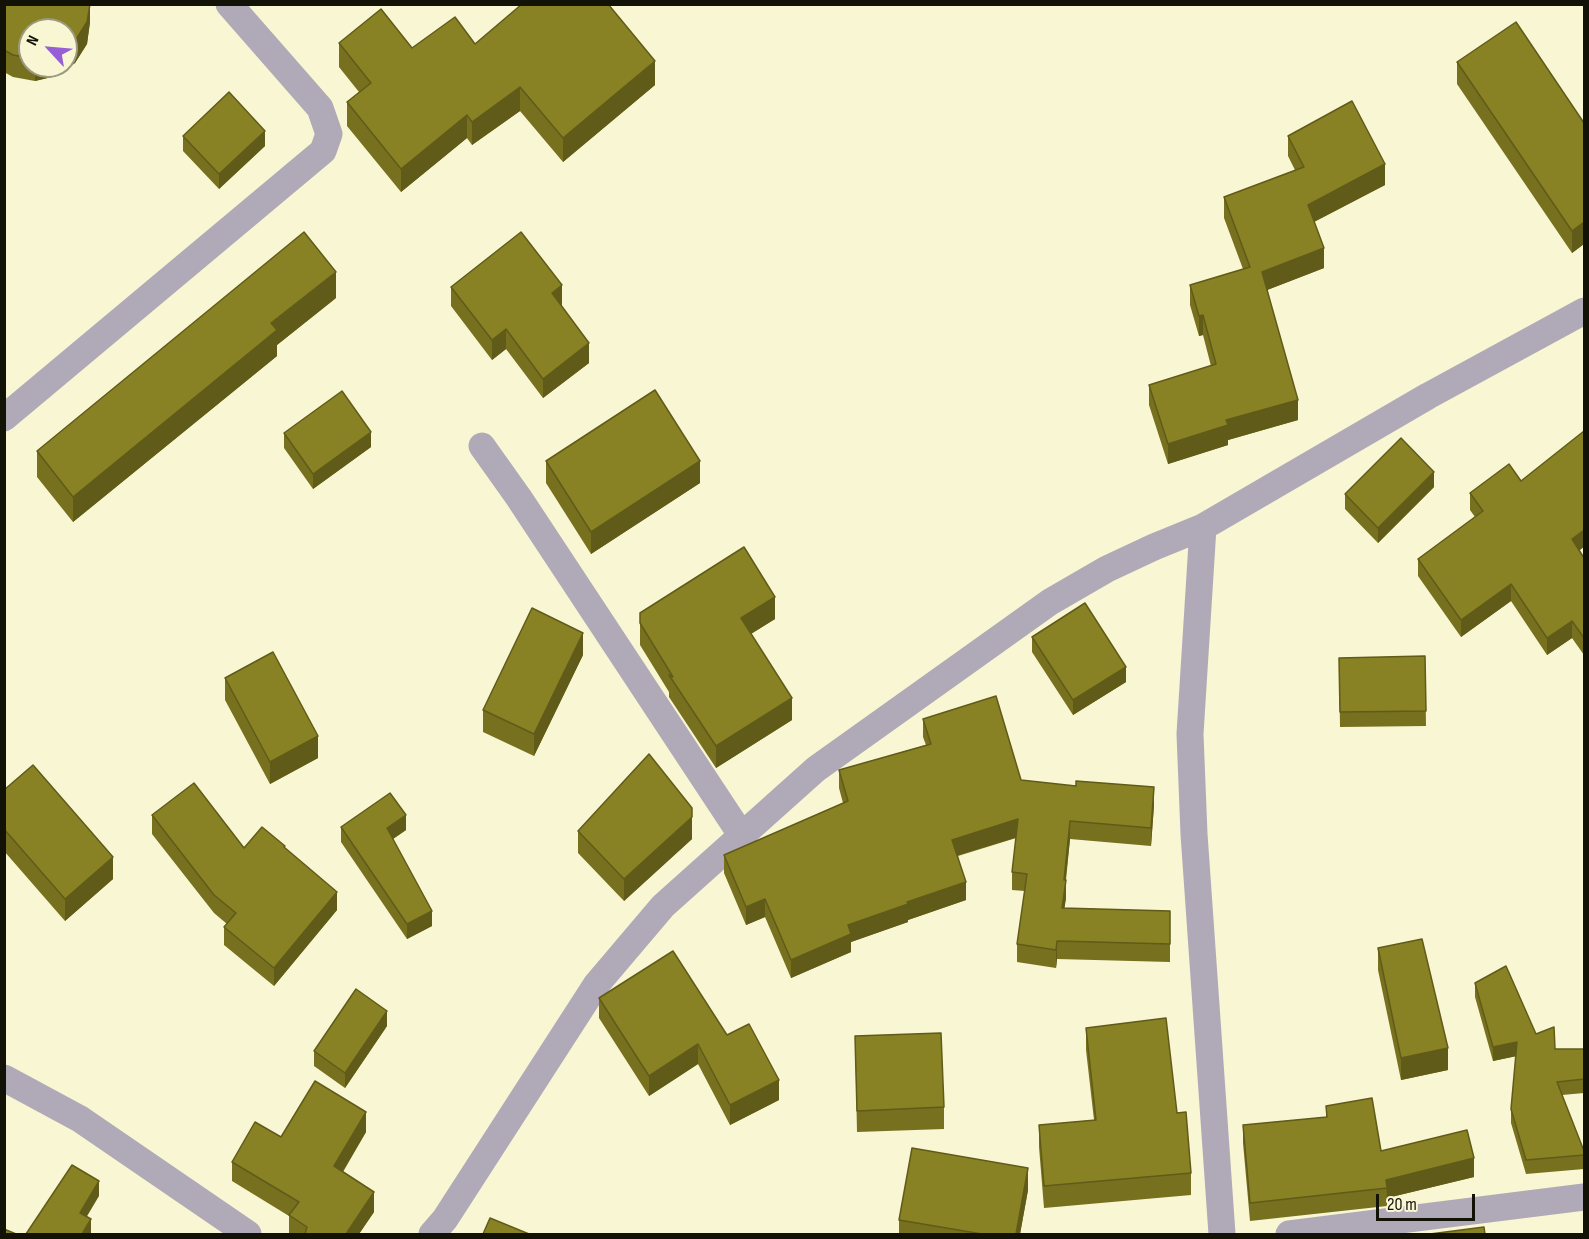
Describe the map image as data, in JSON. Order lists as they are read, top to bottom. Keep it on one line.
{"scale_bar":"20 m","north":"top left"}
